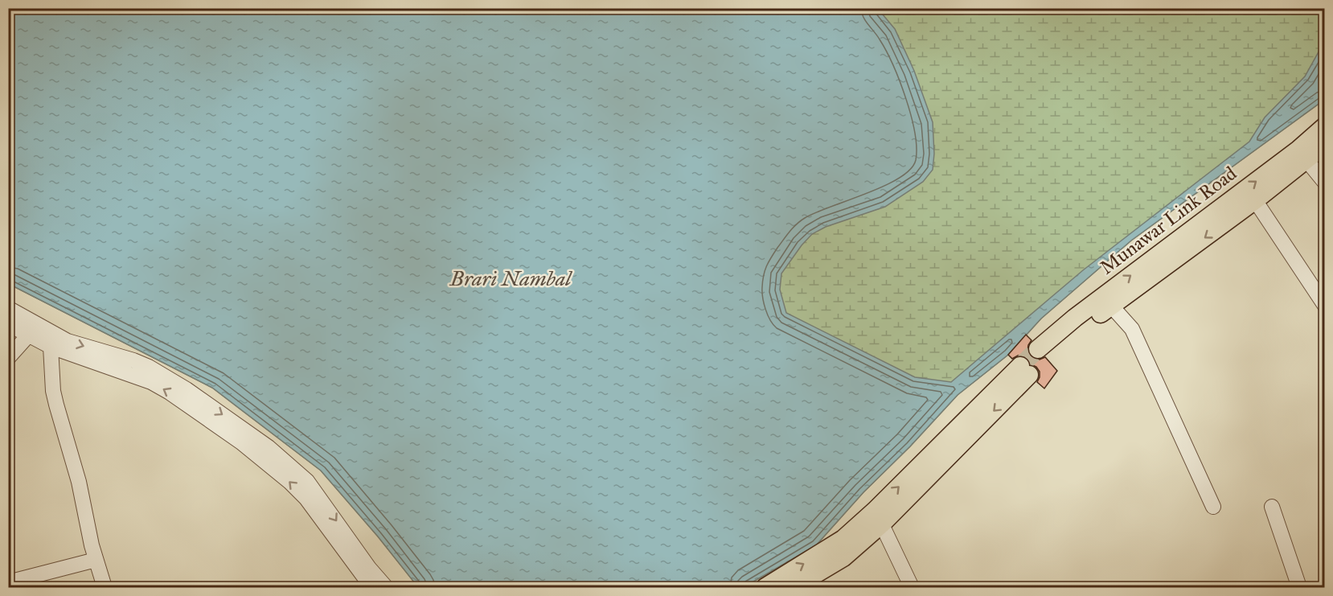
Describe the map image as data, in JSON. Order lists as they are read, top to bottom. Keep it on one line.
{"streets":{"main road":["Munawar Link Road"]},"water":["Brari Nambal"]}
